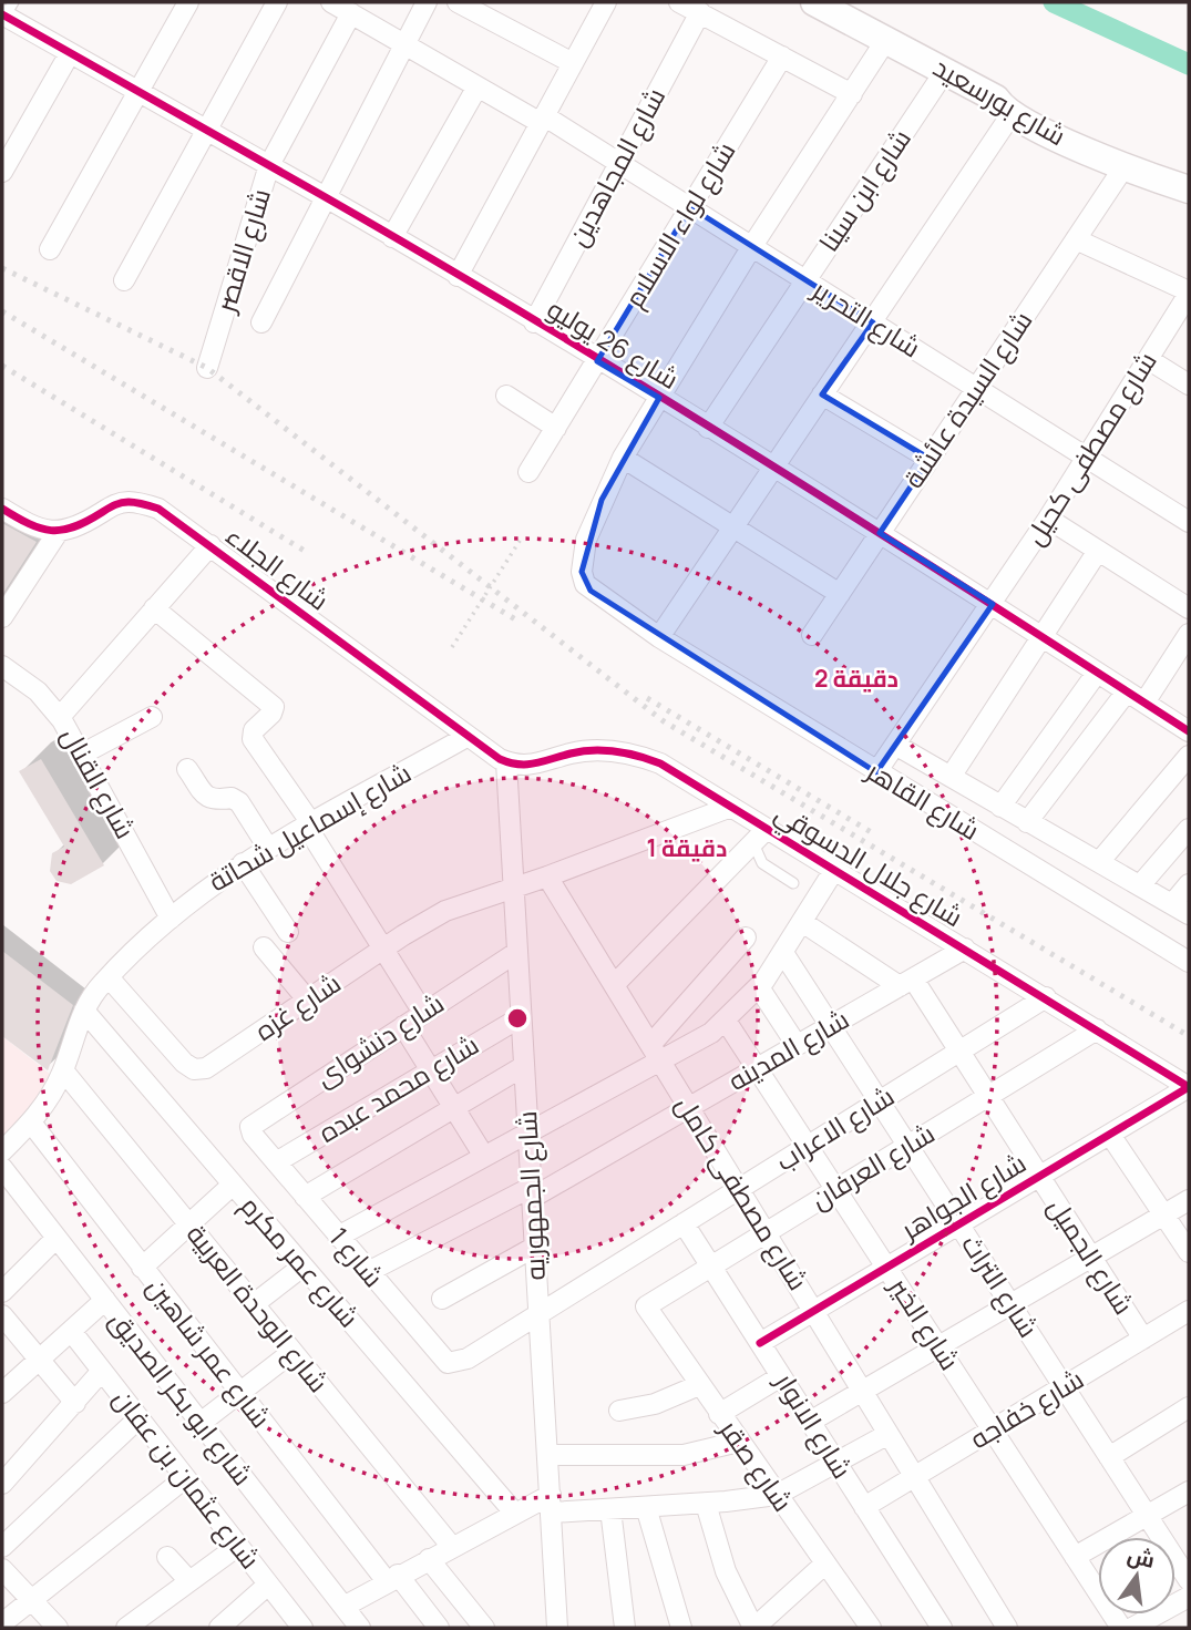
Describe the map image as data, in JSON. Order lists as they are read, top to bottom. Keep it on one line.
{"streets":{"main road":["شارع بورسعيد"],"street":["شارع المجاهدين","شارع ابن سينا","شارع لواء الاسلام","شارع الاقصر","شارع التحرير","شارع 26 يوليو","شارع السيدة عائشة","شارع مصطفى كحيل","شارع الجلاء","شارع القنال","شارع القاهر","شارع إسماعيل شحاتة","شارع جلال الدسوقي","شارع غزه","شارع دنشواى","شارع المدينه","شارع محمد عبده","شارع الاعراب","شارع العرفان","شارع مصطفى كامل","شارع الجمهوريه","شارع الجواهر","شارع الجميل","شارع 1","شارع عمر مكرم","شارع التراث","شارع الوحدة العربية","شارع الخير","شارع عمر شاهين","شارع ابو بكر الصديق","شارع خفاجه","شارع الانوار","شارع صقر","شارع عثمان بن عفان"]},"crossings":[["شارع بورسعيد","شارع ابن سينا"],["شارع بورسعيد","شارع السيدة عائشة"],["شارع بورسعيد","شارع القاهر"],["شارع المجاهدين","شارع التحرير"],["شارع المجاهدين","شارع 26 يوليو"],["شارع ابن سينا","شارع التحرير"],["شارع ابن سينا","شارع 26 يوليو"],["شارع لواء الاسلام","شارع التحرير"],["شارع لواء الاسلام","شارع 26 يوليو"],["شارع الاقصر","شارع التحرير"],["شارع الاقصر","شارع 26 يوليو"],["شارع التحرير","شارع السيدة عائشة"],["شارع التحرير","شارع مصطفى كحيل"],["شارع التحرير","شارع القاهر"],["شارع 26 يوليو","شارع السيدة عائشة"],["شارع 26 يوليو","شارع مصطفى كحيل"],["شارع 26 يوليو","شارع القاهر"],["شارع مصطفى كحيل","شارع القاهر"],["شارع الجلاء","شارع إسماعيل شحاتة"],["شارع الجلاء","شارع جلال الدسوقي"],["شارع الجلاء","شارع الجمهوريه"],["شارع القنال","شارع إسماعيل شحاتة"],["شارع إسماعيل شحاتة","شارع غزه"],["شارع إسماعيل شحاتة","شارع عمر مكرم"],["شارع إسماعيل شحاتة","شارع الوحدة العربية"],["شارع إسماعيل شحاتة","شارع عمر شاهين"],["شارع جلال الدسوقي","شارع غزه"],["شارع جلال الدسوقي","شارع المدينه"],["شارع جلال الدسوقي","شارع الاعراب"],["شارع جلال الدسوقي","شارع العرفان"],["شارع جلال الدسوقي","شارع الجمهوريه"],["شارع جلال الدسوقي","شارع الجواهر"],["شارع غزه","شارع مصطفى كامل"],["شارع غزه","شارع الجمهوريه"],["شارع دنشواى","شارع الجمهوريه"],["شارع دنشواى","شارع 1"],["شارع المدينه","شارع مصطفى كامل"],["شارع المدينه","شارع الجمهوريه"],["شارع المدينه","شارع الجميل"],["شارع المدينه","شارع 1"],["شارع المدينه","شارع التراث"],["شارع المدينه","شارع الخير"],["شارع محمد عبده","شارع الجمهوريه"],["شارع محمد عبده","شارع 1"],["شارع الاعراب","شارع مصطفى كامل"],["شارع الاعراب","شارع الجمهوريه"],["شارع الاعراب","شارع الجميل"],["شارع الاعراب","شارع 1"],["شارع الاعراب","شارع التراث"],["شارع الاعراب","شارع الخير"],["شارع الاعراب","شارع الانوار"],["شارع العرفان","شارع مصطفى كامل"],["شارع العرفان","شارع الجميل"],["شارع العرفان","شارع التراث"],["شارع العرفان","شارع الخير"],["شارع العرفان","شارع الانوار"],["شارع العرفان","شارع صقر"],["شارع مصطفى كامل","شارع الجواهر"],["شارع مصطفى كامل","شارع خفاجه"],["شارع الجواهر","شارع الجميل"],["شارع الجواهر","شارع التراث"],["شارع الجواهر","شارع الخير"],["شارع الجواهر","شارع الانوار"],["شارع الجميل","شارع خفاجه"],["شارع التراث","شارع خفاجه"],["شارع الخير","شارع خفاجه"],["شارع خفاجه","شارع الانوار"]],"north":"top","rings":["2 دقيقة","1 دقيقة"]}
